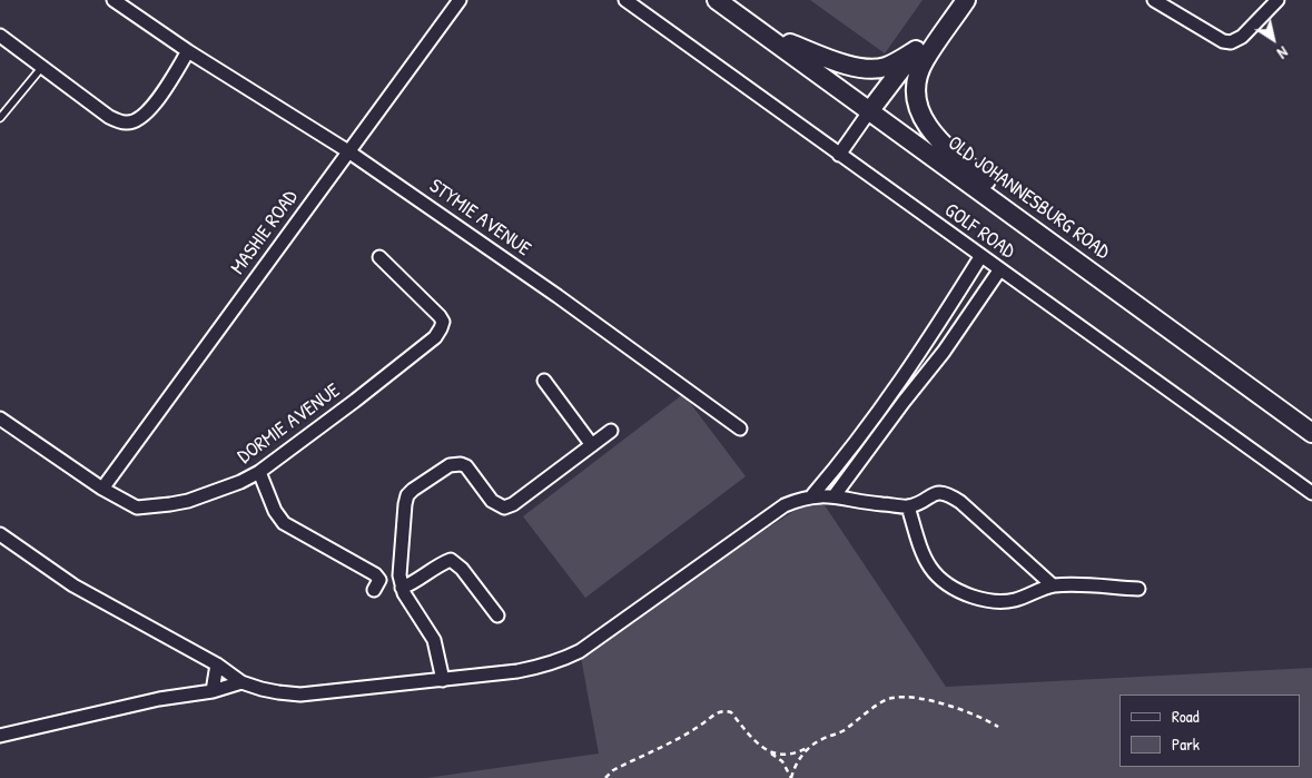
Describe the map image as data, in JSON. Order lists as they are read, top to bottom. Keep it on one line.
{"streets":{"main road":["OLD JOHANNESBURG ROAD"],"street":["STYMIE AVENUE","GOLF ROAD","MASHIE ROAD","DORMIE AVENUE"]},"crossings":[["STYMIE AVENUE","MASHIE ROAD"],["MASHIE ROAD","DORMIE AVENUE"]],"legend":["Road","Park"],"north":"bottom right"}
